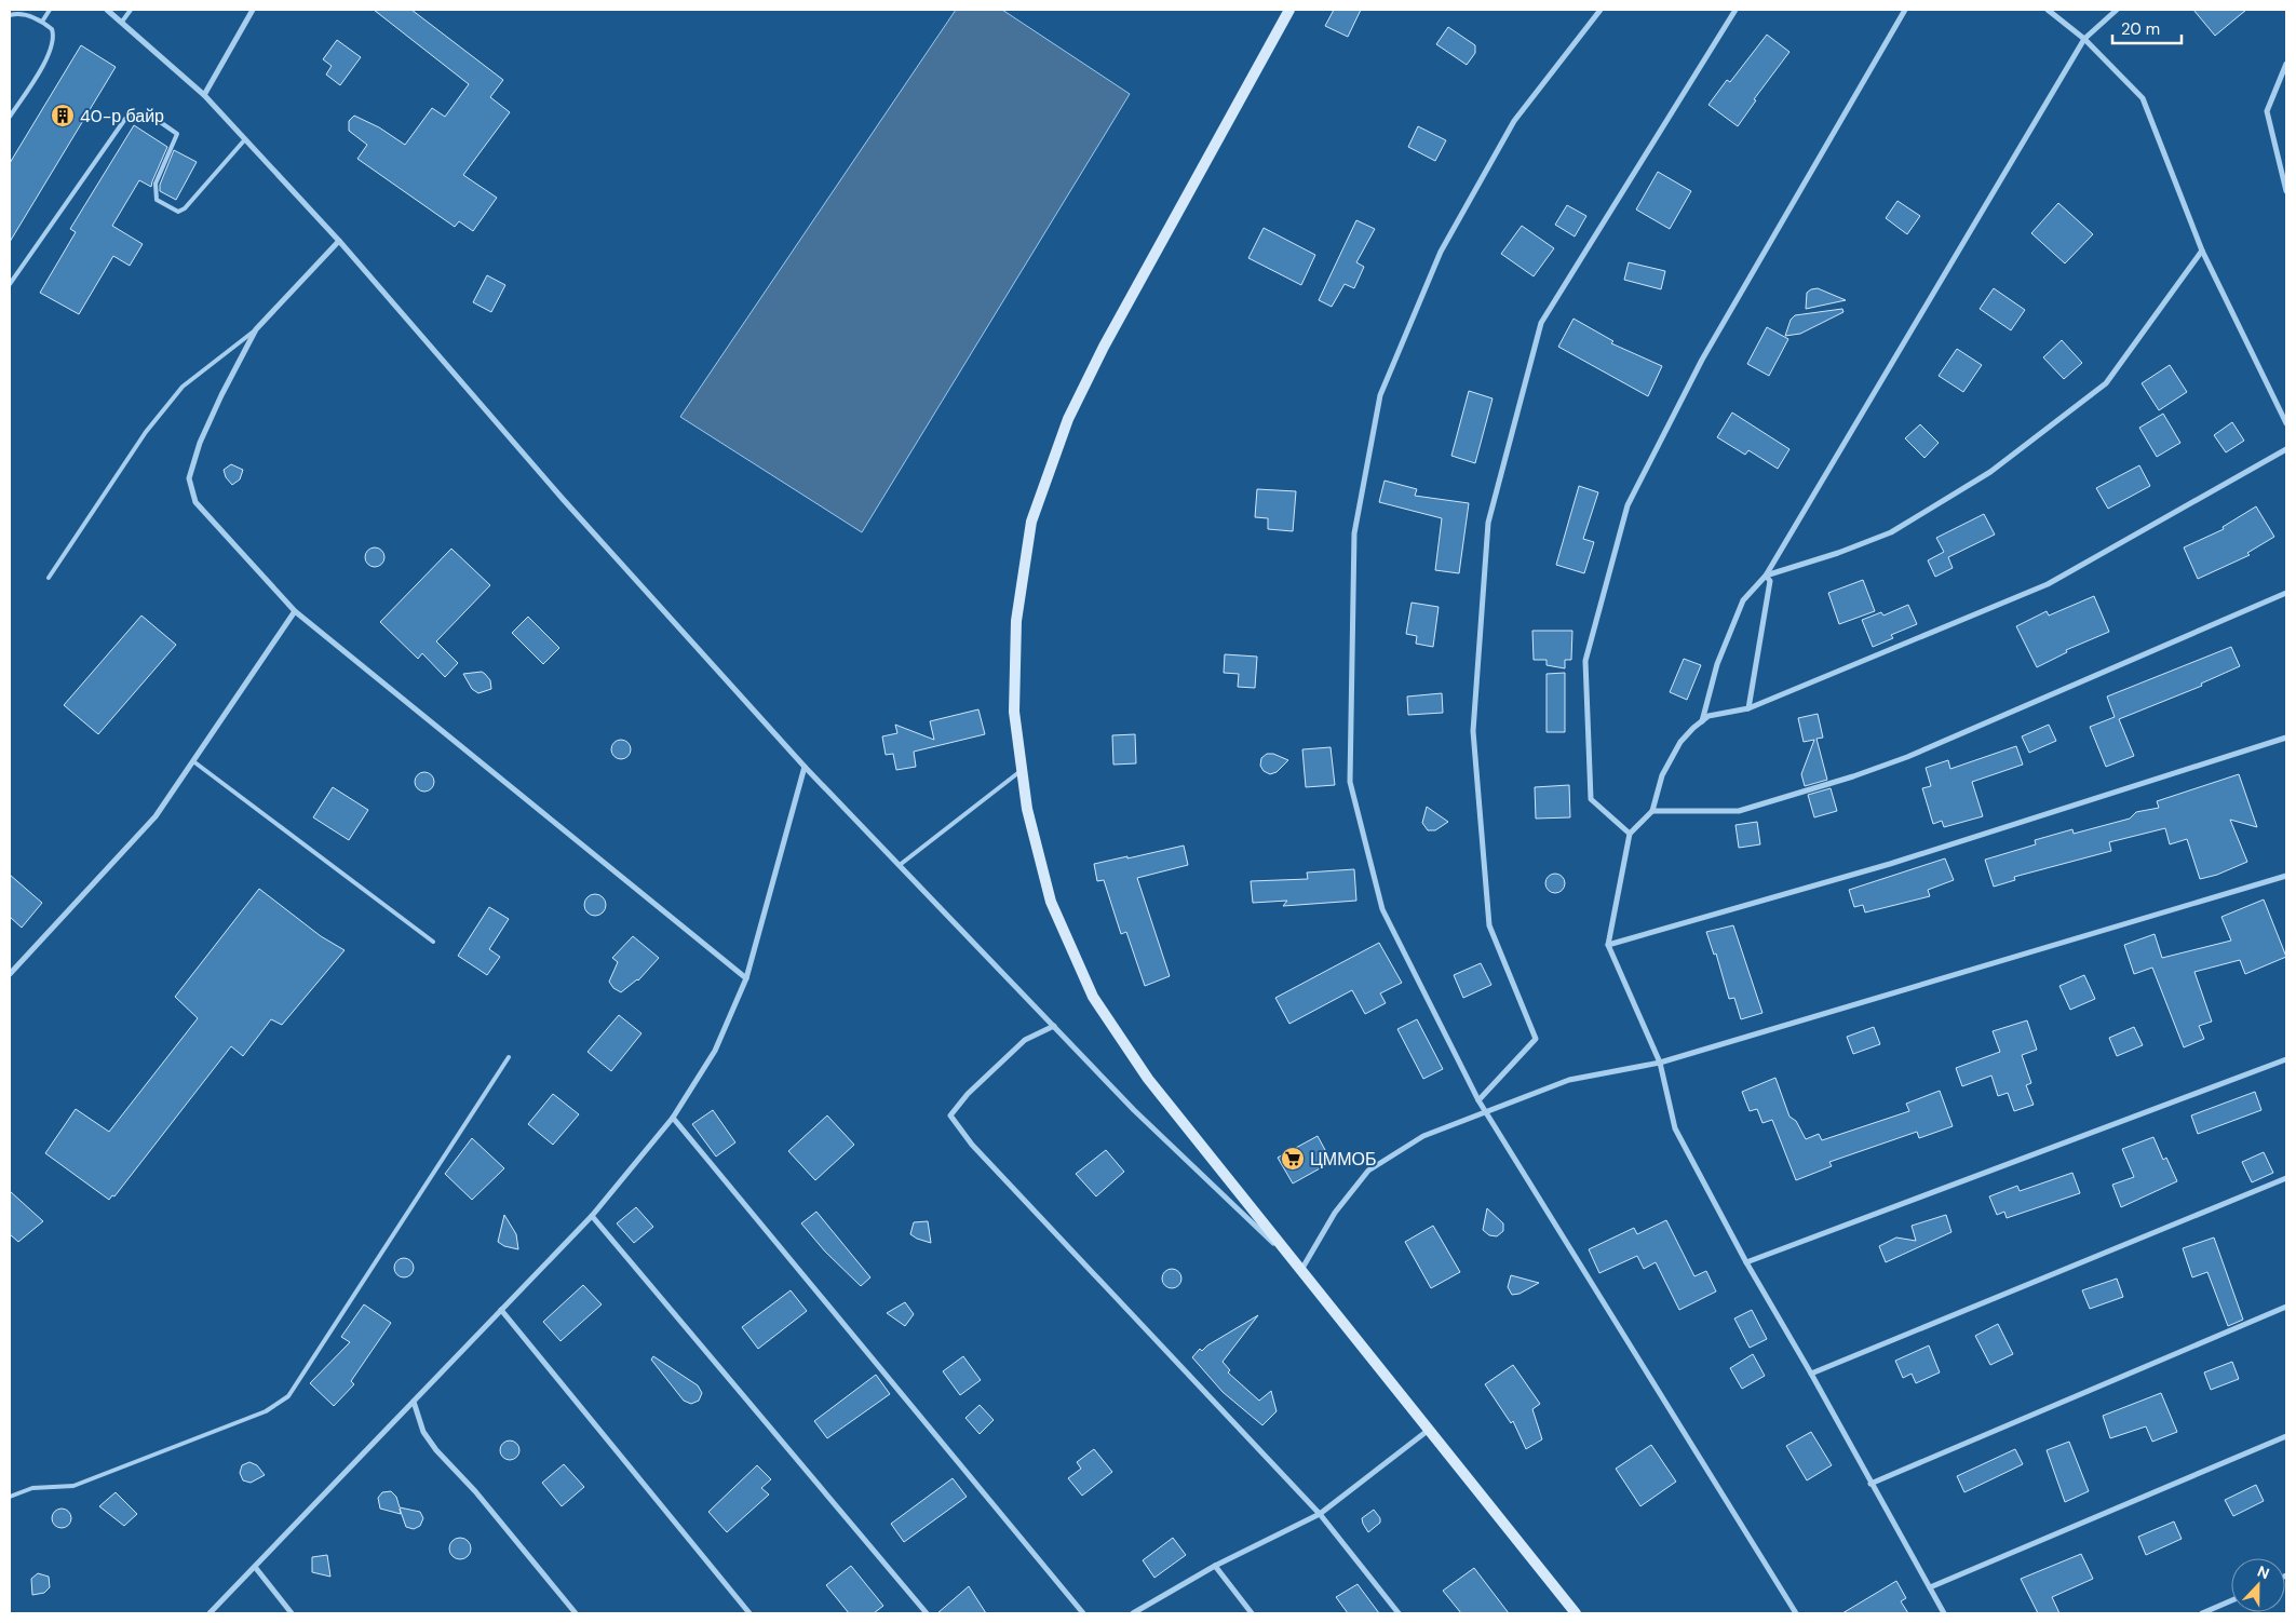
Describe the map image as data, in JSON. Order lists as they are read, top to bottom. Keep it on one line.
{"places":{"building":["40-р байр"],"supermarket":["ЦММОБ"]},"scale_bar":"20 m","north":"top"}
